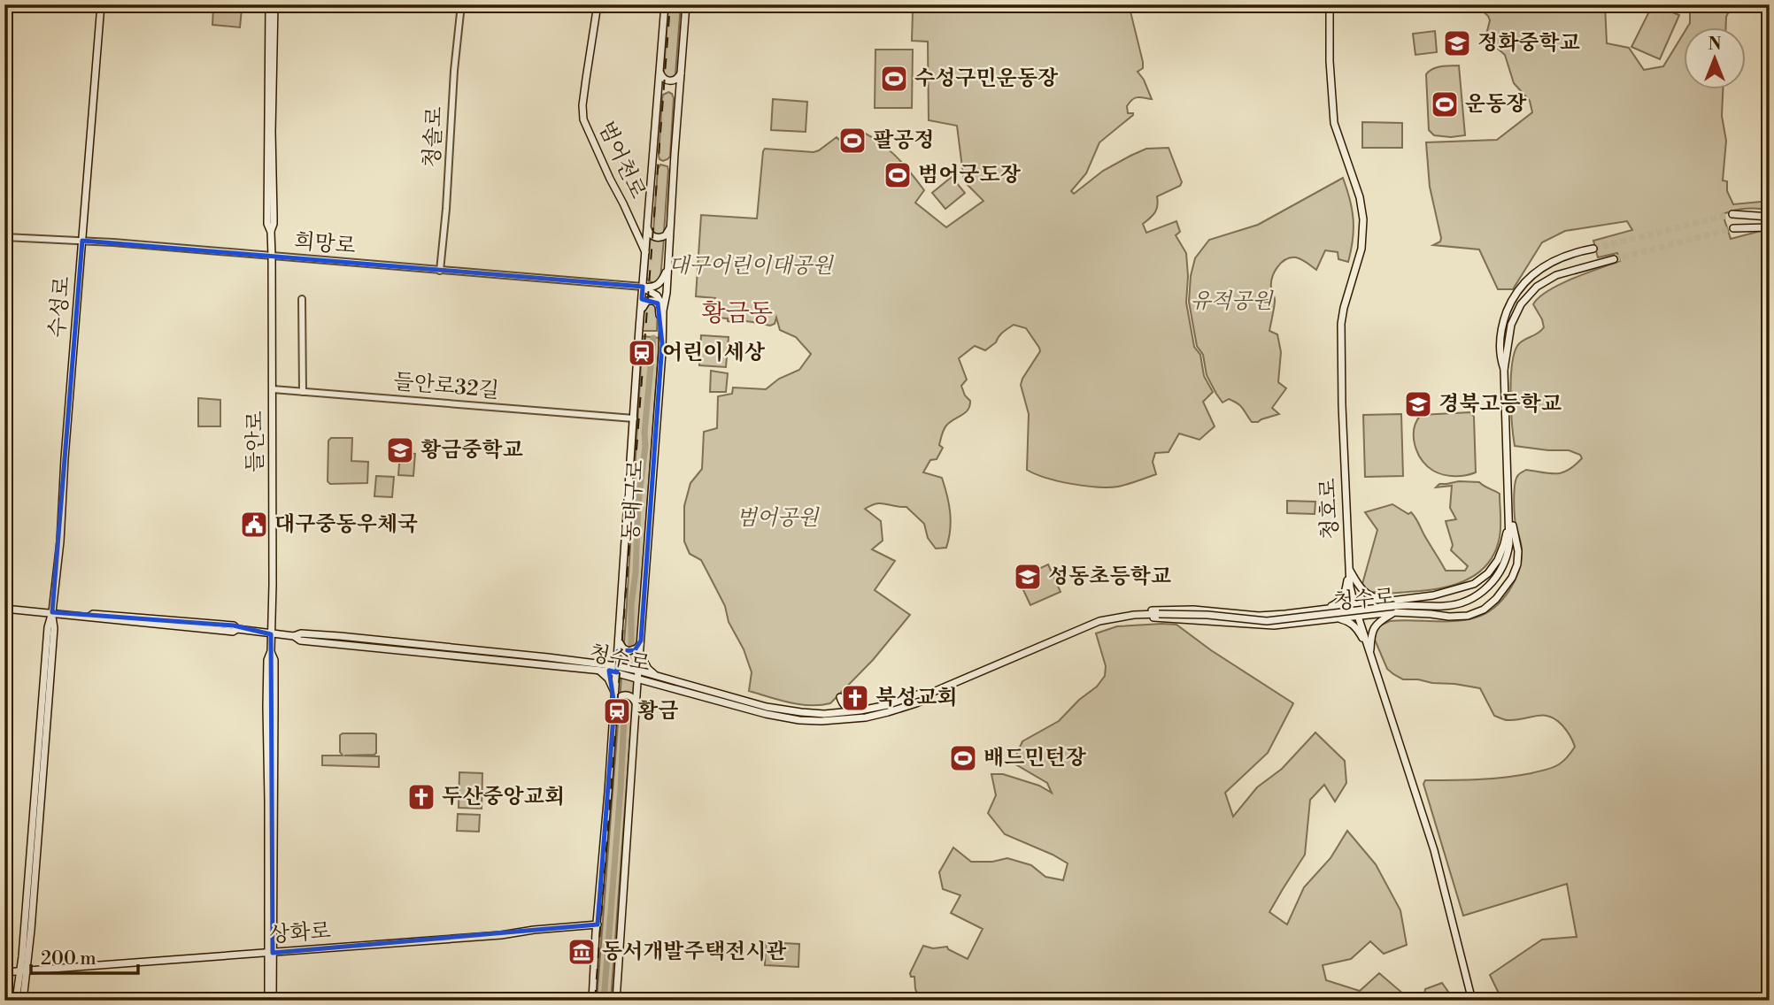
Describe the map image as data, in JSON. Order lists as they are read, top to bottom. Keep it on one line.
{"streets":{"main road":["범어천로","수성로","들안로","동대구로","청호로","청수로","상화로"],"street":["청솔로","희망로","들안로32길"]},"crossings":[["청솔로","희망로"],["범어천로","동대구로"],["희망로","수성로"],["희망로","들안로"],["희망로","동대구로"],["수성로","청수로"],["수성로","상화로"],["들안로32길","들안로"],["들안로32길","동대구로"],["들안로","청수로"],["들안로","상화로"],["동대구로","청수로"],["동대구로","상화로"],["청호로","청수로"]],"districts":["황금동"],"parks":["대구어린이대공원","유적공원","범어공원"],"places":{"school or university":["정화중학교","경북고등학교","황금중학교","성동초등학교"],"sports":["수성구민운동장","운동장","팔공정","범어궁도장","배드민턴장"],"station":["어린이세상","황금"],"public building":["대구중동우체국"],"church":["북성교회","두산중앙교회"],"museum":["동서개발주택전시관"]},"scale_bar":"200 m","north":"top"}
